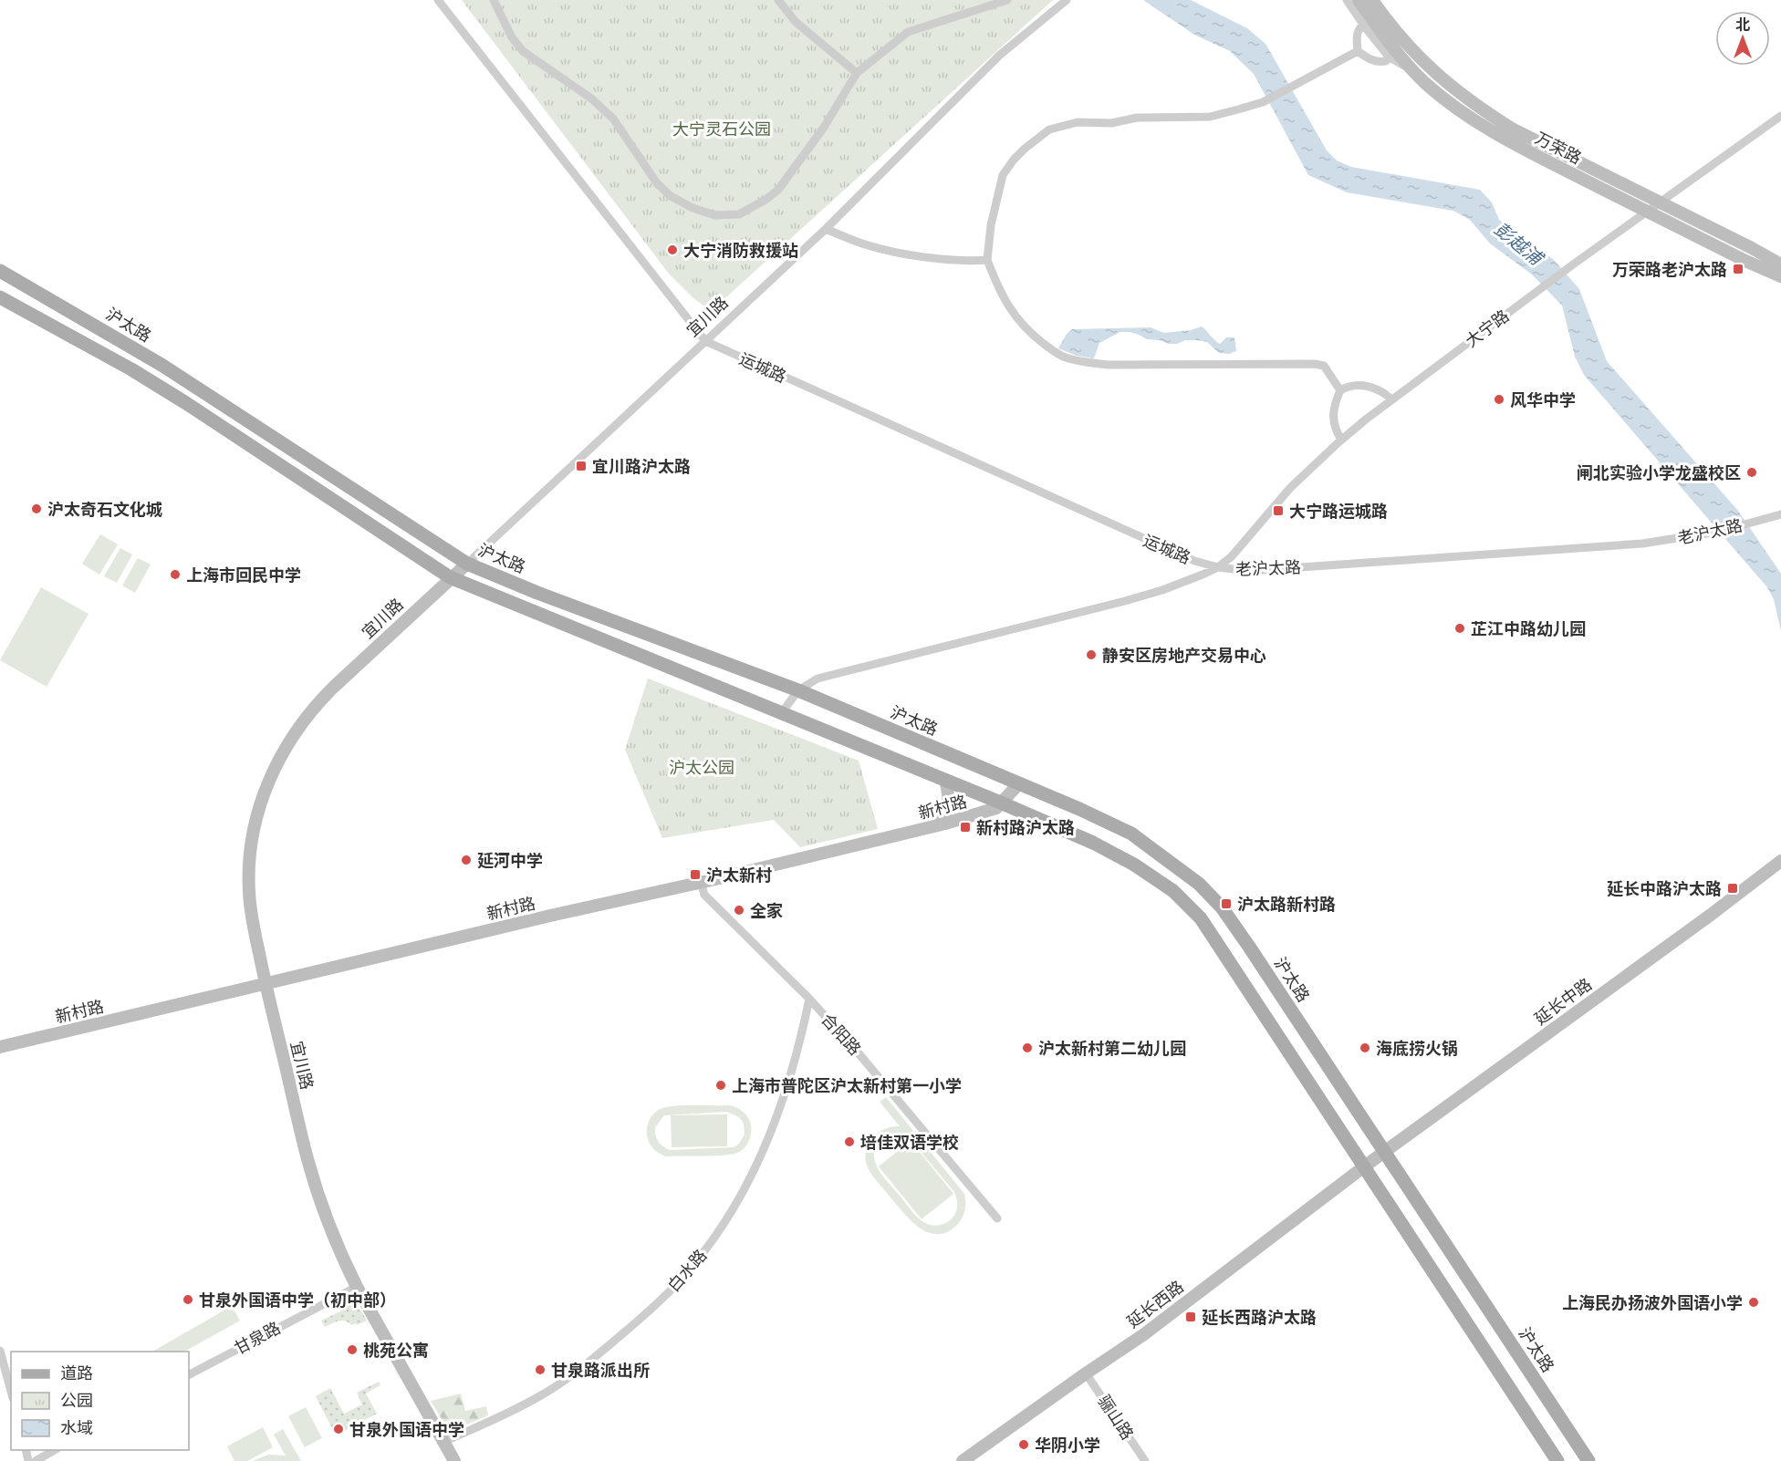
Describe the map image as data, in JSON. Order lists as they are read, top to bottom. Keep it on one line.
{"streets":{"main road":["万荣路","宜川路","沪太路","新村路","延长中路","延长西路"],"street":["大宁路","运城路","老沪太路","合阳路","白水路","甘泉路","骊山路"]},"crossings":[["万荣路","大宁路"],["宜川路","沪太路"],["宜川路","运城路"],["宜川路","新村路"],["宜川路","白水路"],["宜川路","甘泉路"],["沪太路","老沪太路"],["沪太路","新村路"],["沪太路","延长中路"],["大宁路","运城路"],["大宁路","老沪太路"],["运城路","老沪太路"],["新村路","合阳路"],["延长中路","延长西路"],["合阳路","白水路"],["延长西路","骊山路"]],"water":["彭越浦"],"parks":["大宁灵石公园","沪太公园"],"places":{"other":["大宁消防救援站","风华中学","闸北实验小学龙盛校区","沪太奇石文化城","上海市回民中学","芷江中路幼儿园","静安区房地产交易中心","延河中学","全家","沪太新村第二幼儿园","海底捞火锅","上海市普陀区沪太新村第一小学","培佳双语学校","甘泉外国语中学（初中部）","上海民办扬波外国语小学","桃苑公寓","甘泉路派出所","甘泉外国语中学","华阴小学"],"transit":["万荣路老沪太路","宜川路沪太路","大宁路运城路","新村路沪太路","沪太新村","延长中路沪太路","沪太路新村路","延长西路沪太路"]},"legend":["道路","公园","水域"],"north":"top"}
